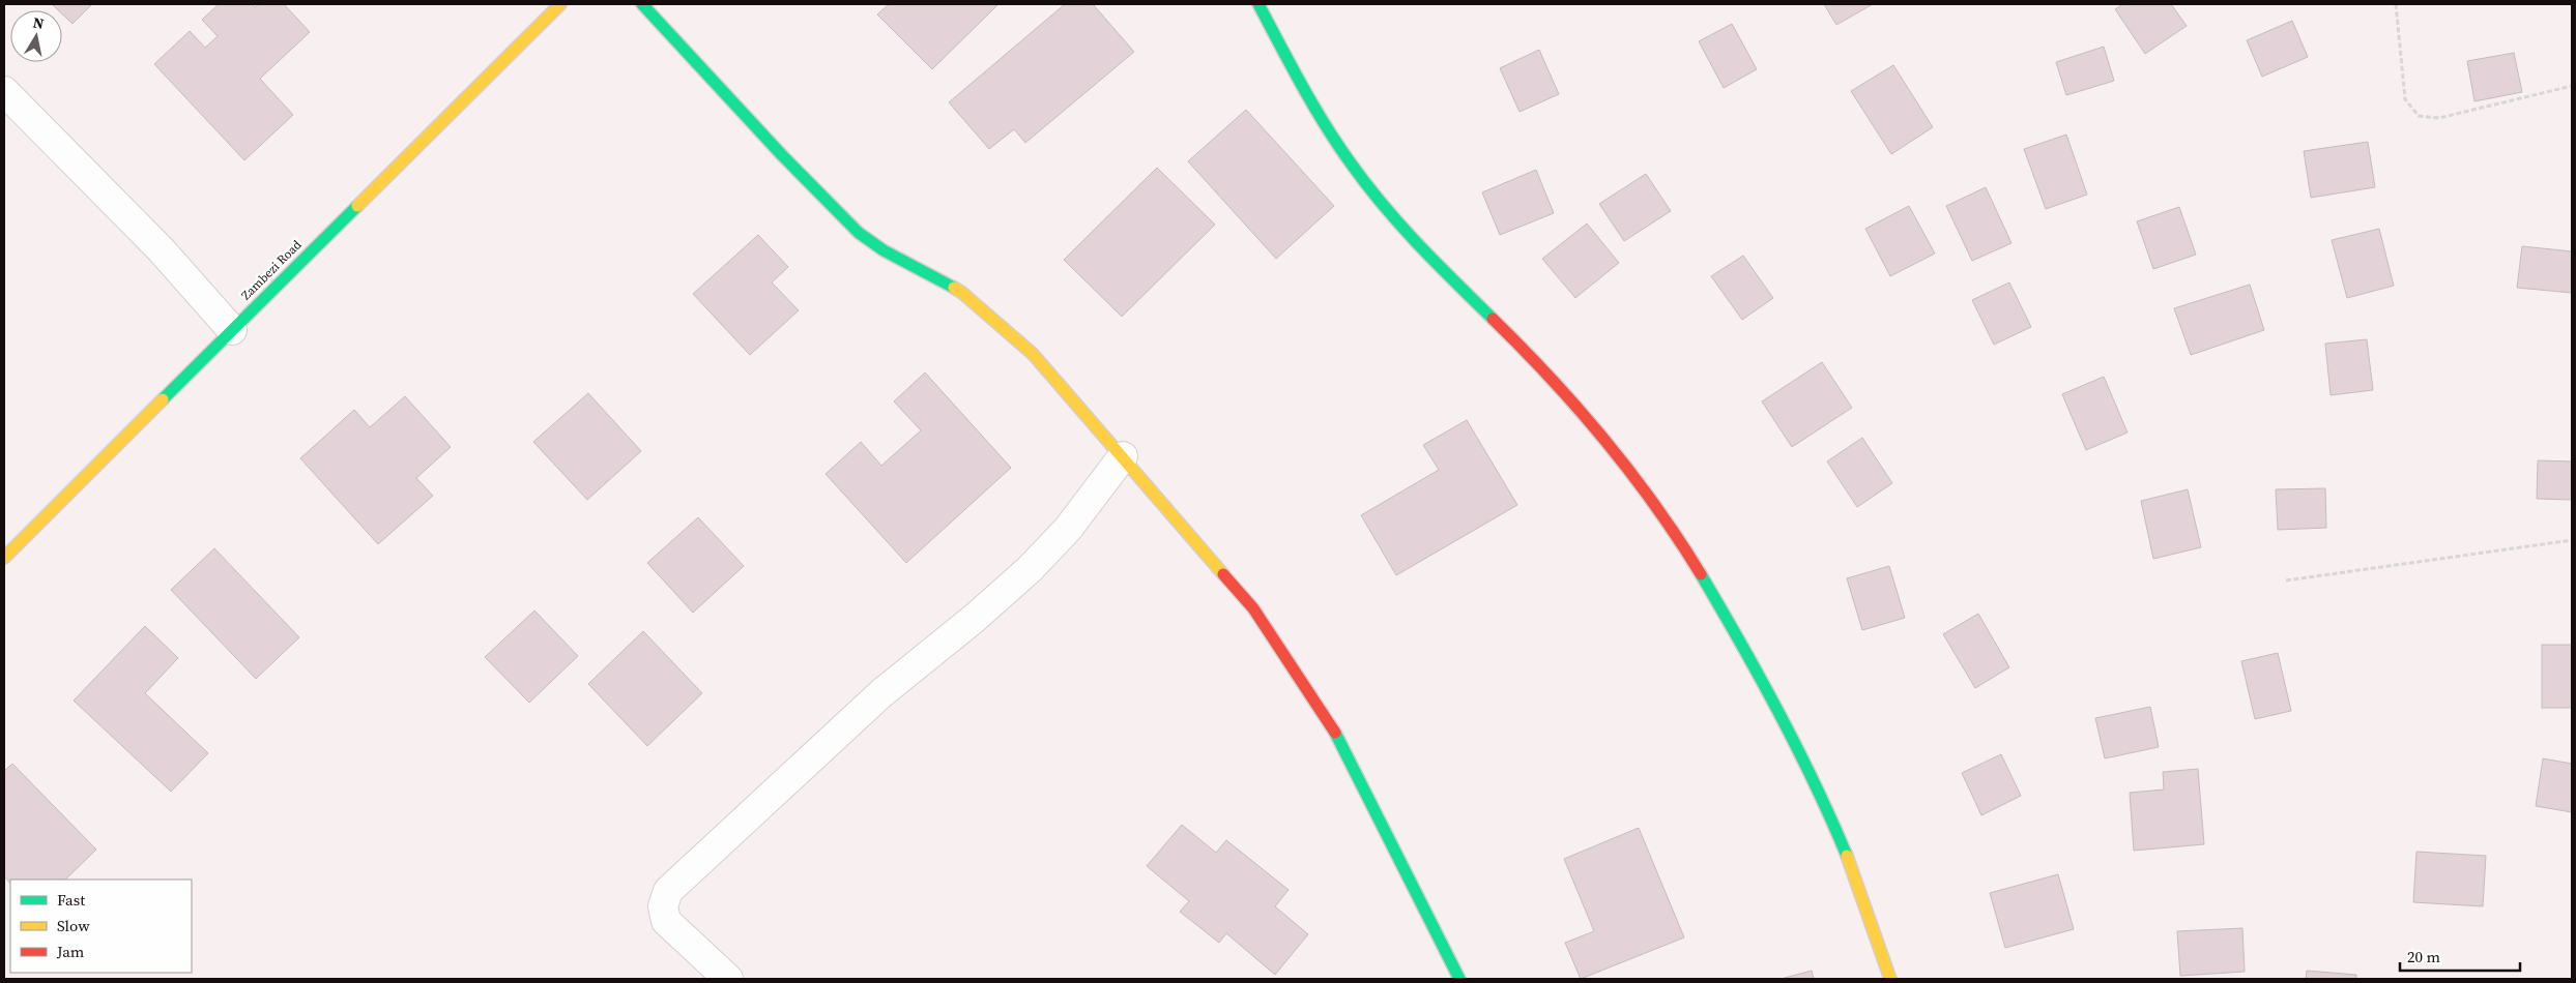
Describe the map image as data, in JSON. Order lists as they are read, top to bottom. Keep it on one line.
{"streets":{"street":["Zambezi Road"]},"legend":["Fast","Slow","Jam"],"scale_bar":"20 m","north":"top"}
